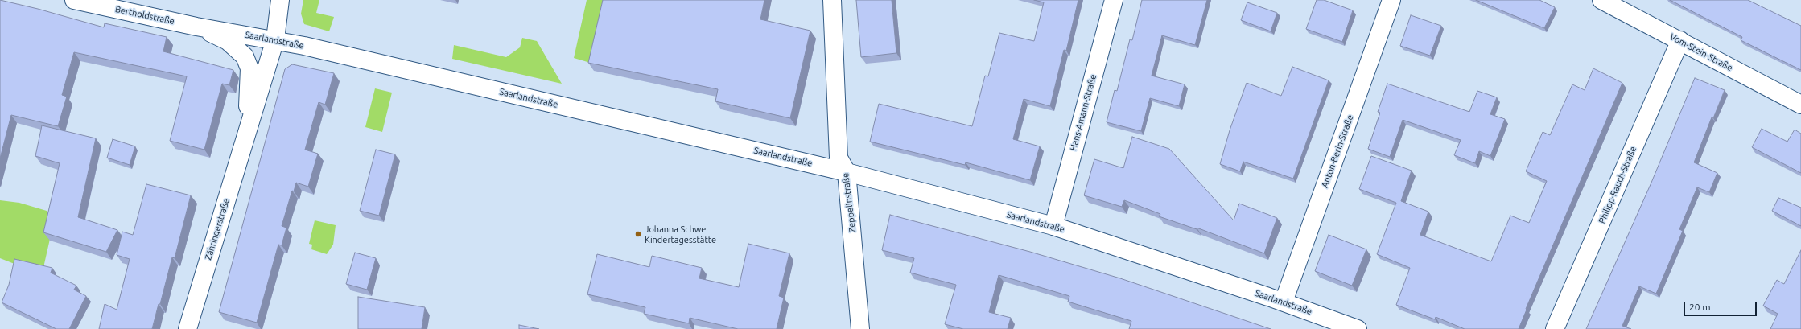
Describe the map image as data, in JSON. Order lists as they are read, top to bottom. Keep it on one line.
{"streets":{"street":["Bertholdstraße","Saarlandstraße","Vom-Stein-Straße","Hans-Amann-Straße","Anton-Berin-Straße","Philipp-Rauch-Straße","Zeppelinstraße","Zähringerstraße"]},"crossings":[["Bertholdstraße","Saarlandstraße"],["Bertholdstraße","Zähringerstraße"],["Saarlandstraße","Hans-Amann-Straße"],["Saarlandstraße","Anton-Berin-Straße"],["Saarlandstraße","Zeppelinstraße"],["Saarlandstraße","Zähringerstraße"],["Vom-Stein-Straße","Philipp-Rauch-Straße"]],"places":["Johanna Schwer Kindertagesstätte"],"scale_bar":"20 m"}
